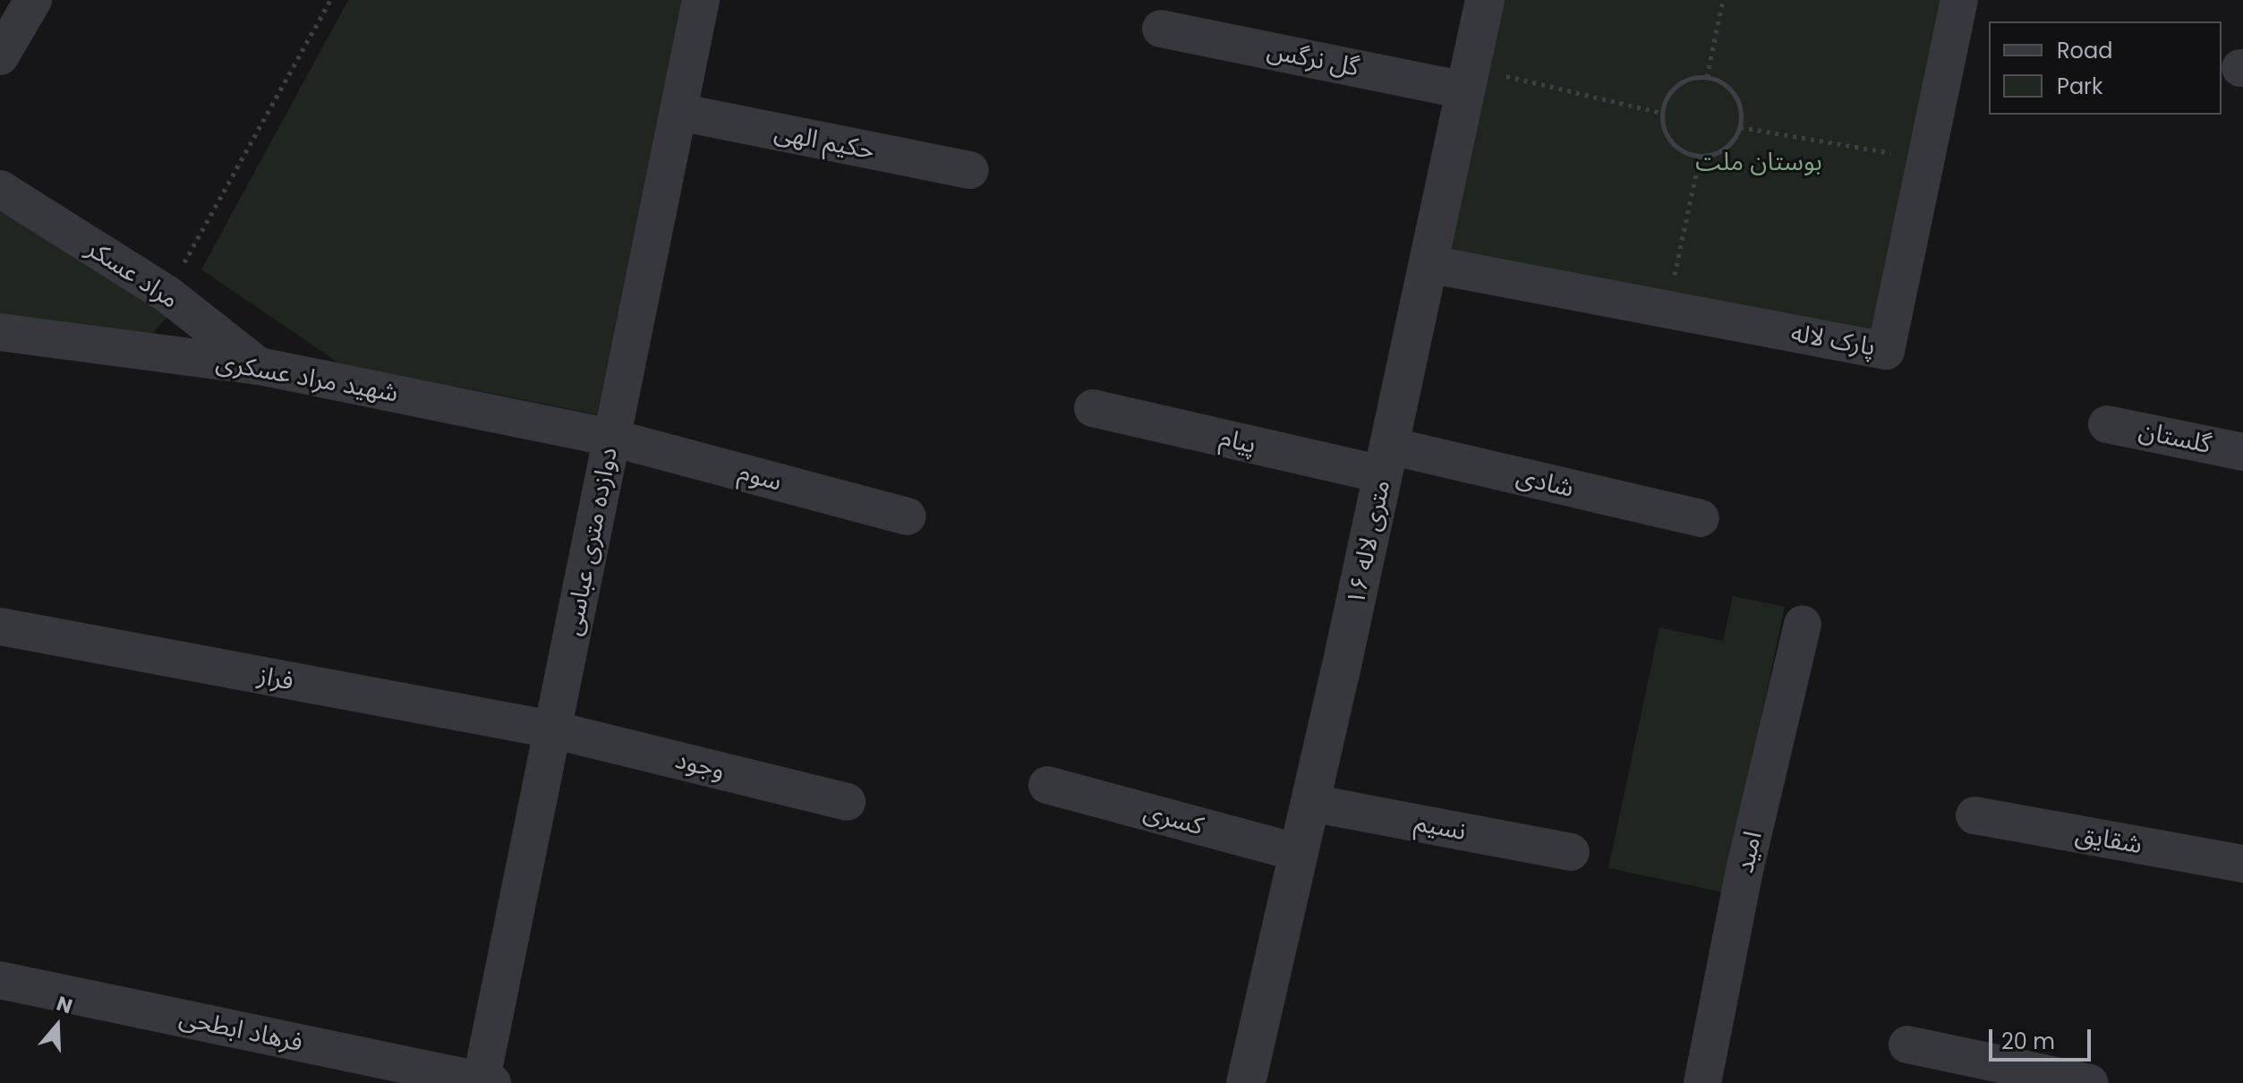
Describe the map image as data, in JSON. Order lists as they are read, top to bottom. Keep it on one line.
{"streets":{"street":["گل نرگس","حکیم الهی","مراد عسکر","پارک لاله","شهید مراد عسکری","گلستان","پیام","سوم","شادی","دوازده متری عباسی","۱۶ متری لاله","فراز","وجود","کسری","نسیم","شقایق","امید","فرهاد ابطحی"]},"crossings":[["گل نرگس","۱۶ متری لاله"],["حکیم الهی","دوازده متری عباسی"],["مراد عسکر","شهید مراد عسکری"],["پارک لاله","۱۶ متری لاله"],["شهید مراد عسکری","سوم"],["شهید مراد عسکری","دوازده متری عباسی"],["پیام","شادی"],["پیام","۱۶ متری لاله"],["سوم","دوازده متری عباسی"],["شادی","۱۶ متری لاله"],["دوازده متری عباسی","فراز"],["دوازده متری عباسی","وجود"],["دوازده متری عباسی","فرهاد ابطحی"],["۱۶ متری لاله","کسری"],["۱۶ متری لاله","نسیم"],["فراز","وجود"]],"parks":["بوستان ملت"],"legend":["Road","Park"],"scale_bar":"20 m","north":"top"}
